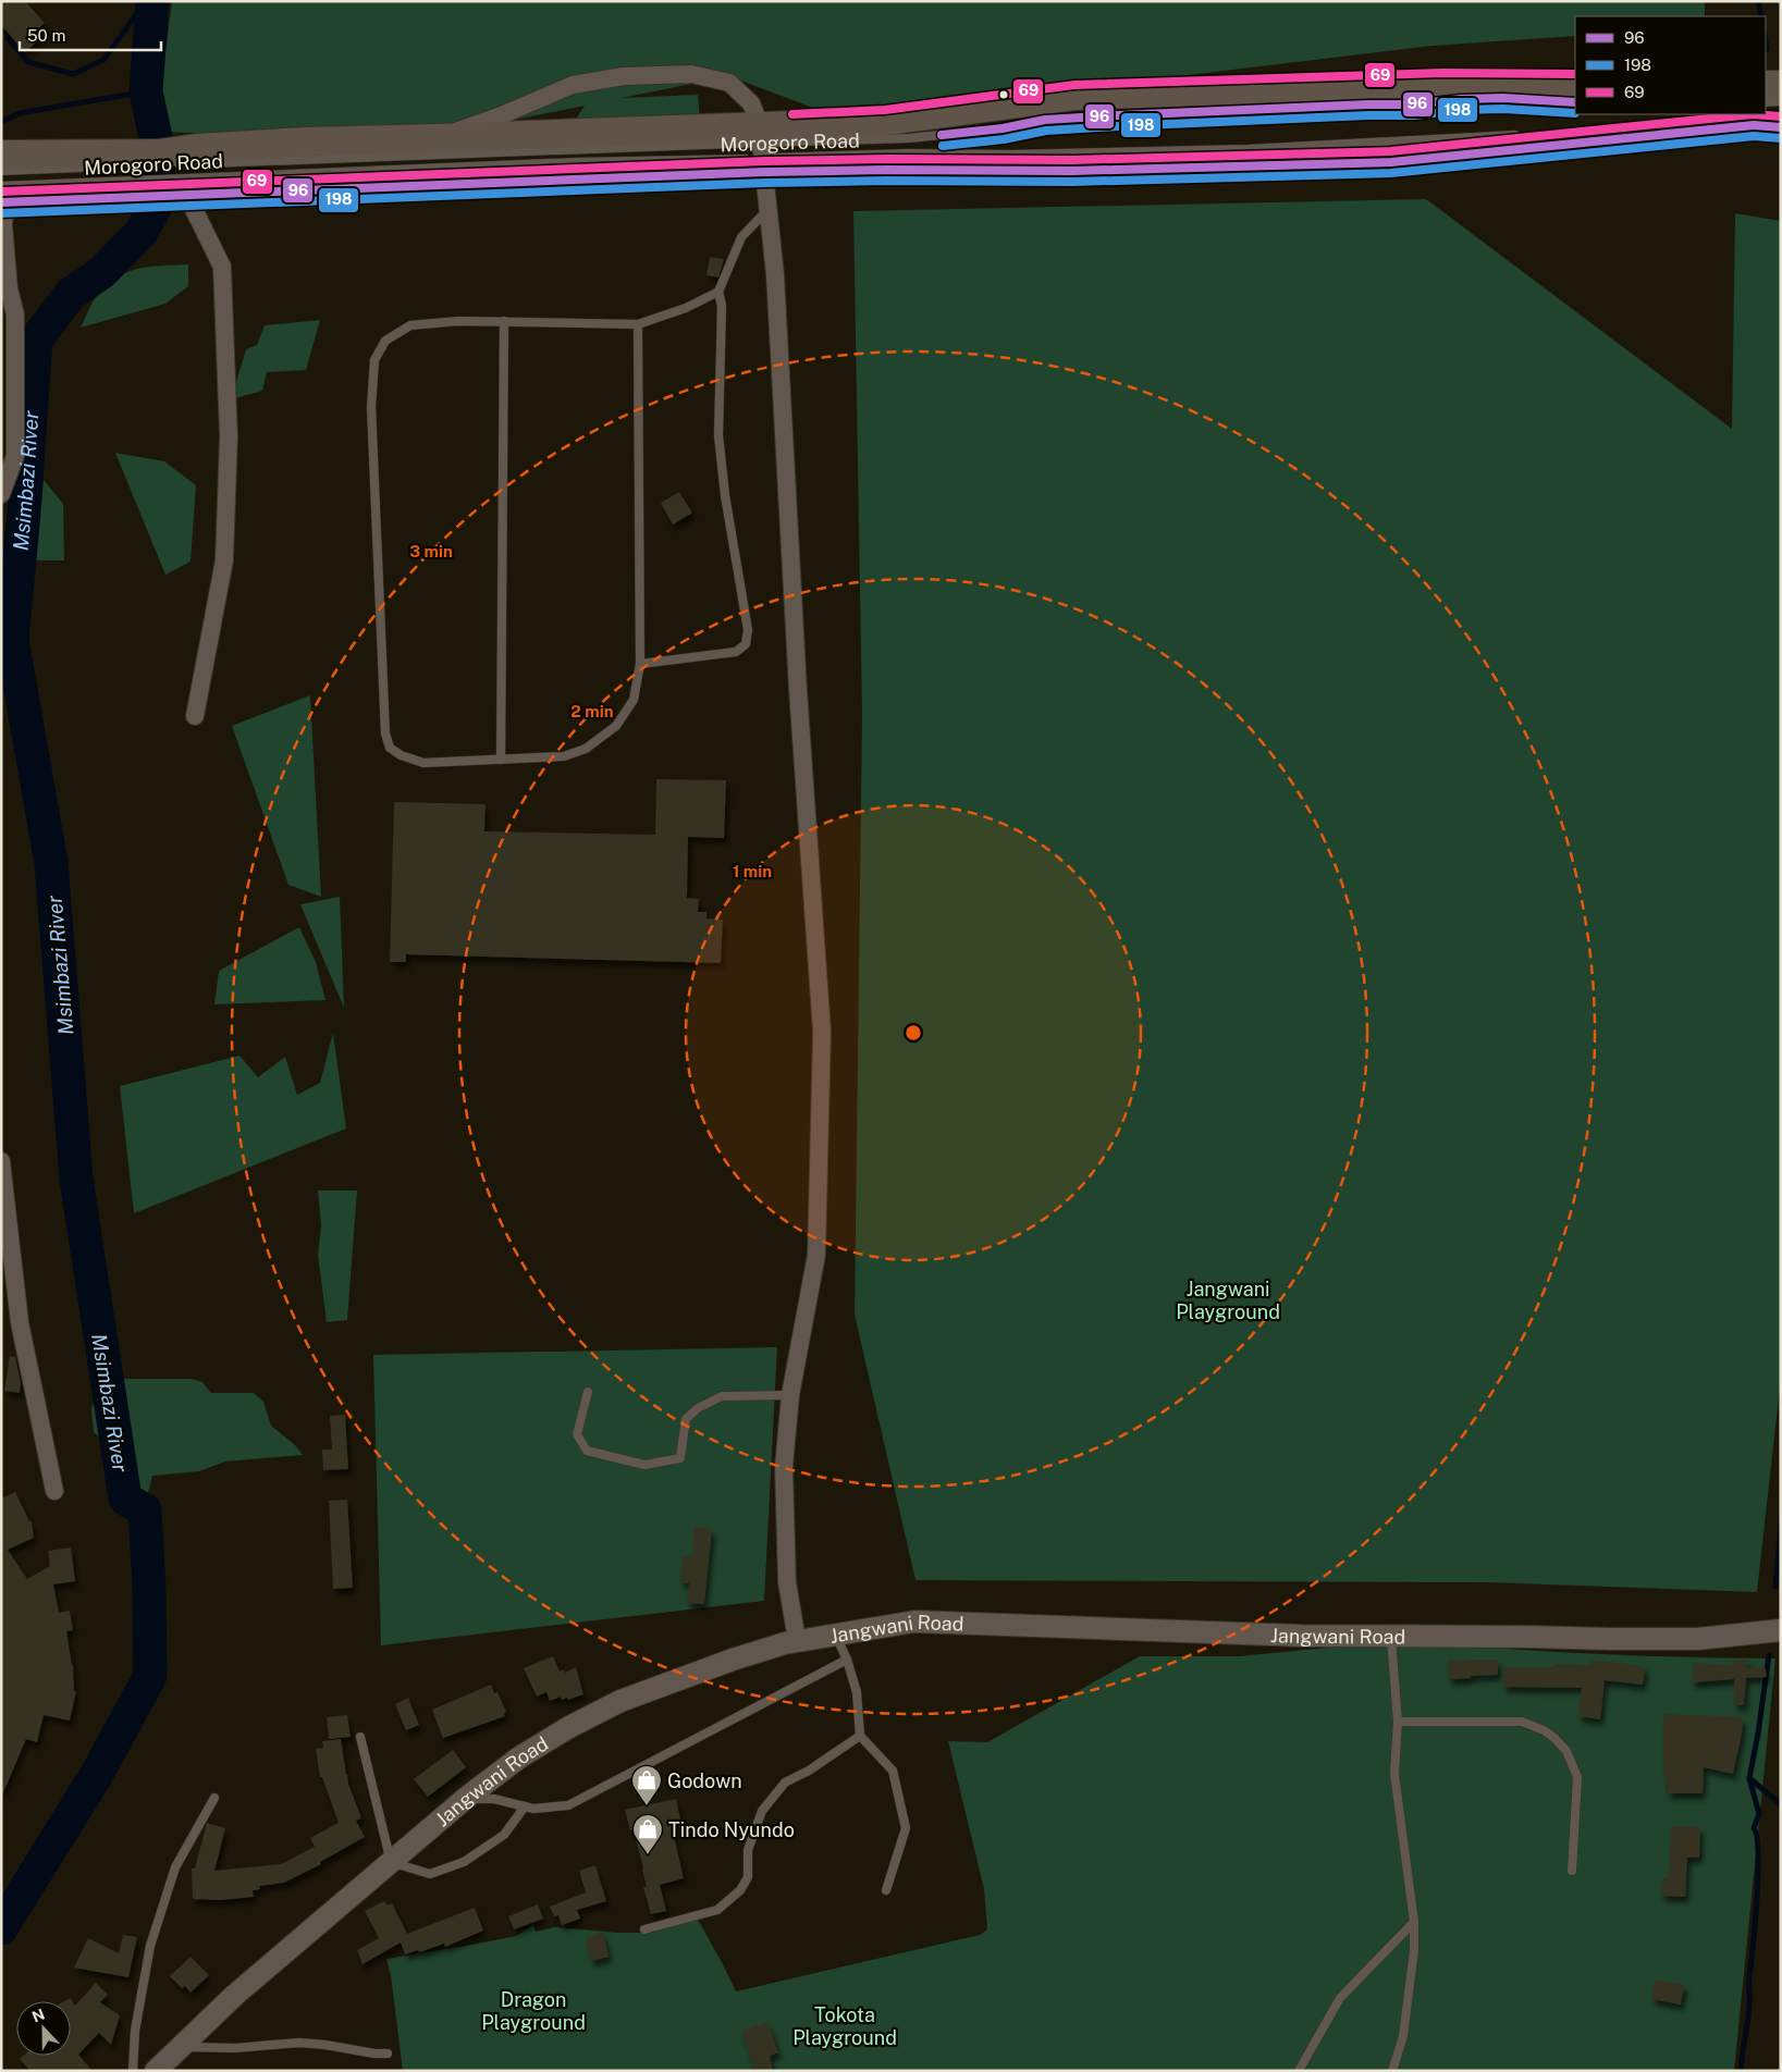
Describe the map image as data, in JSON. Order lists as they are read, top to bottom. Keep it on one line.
{"streets":{"highway":["Morogoro Road"],"street":["Jangwani Road"]},"water":["Msimbazi River"],"parks":["Jangwani Playground","Dragon Playground","Tokota Playground"],"places":{"shop":["Godown","Tindo Nyundo"]},"lines":["transit line 69","transit line 96","transit line 198"],"legend":["96","198","69"],"scale_bar":"50 m","north":"top","rings":["3 min","2 min","1 min"]}
